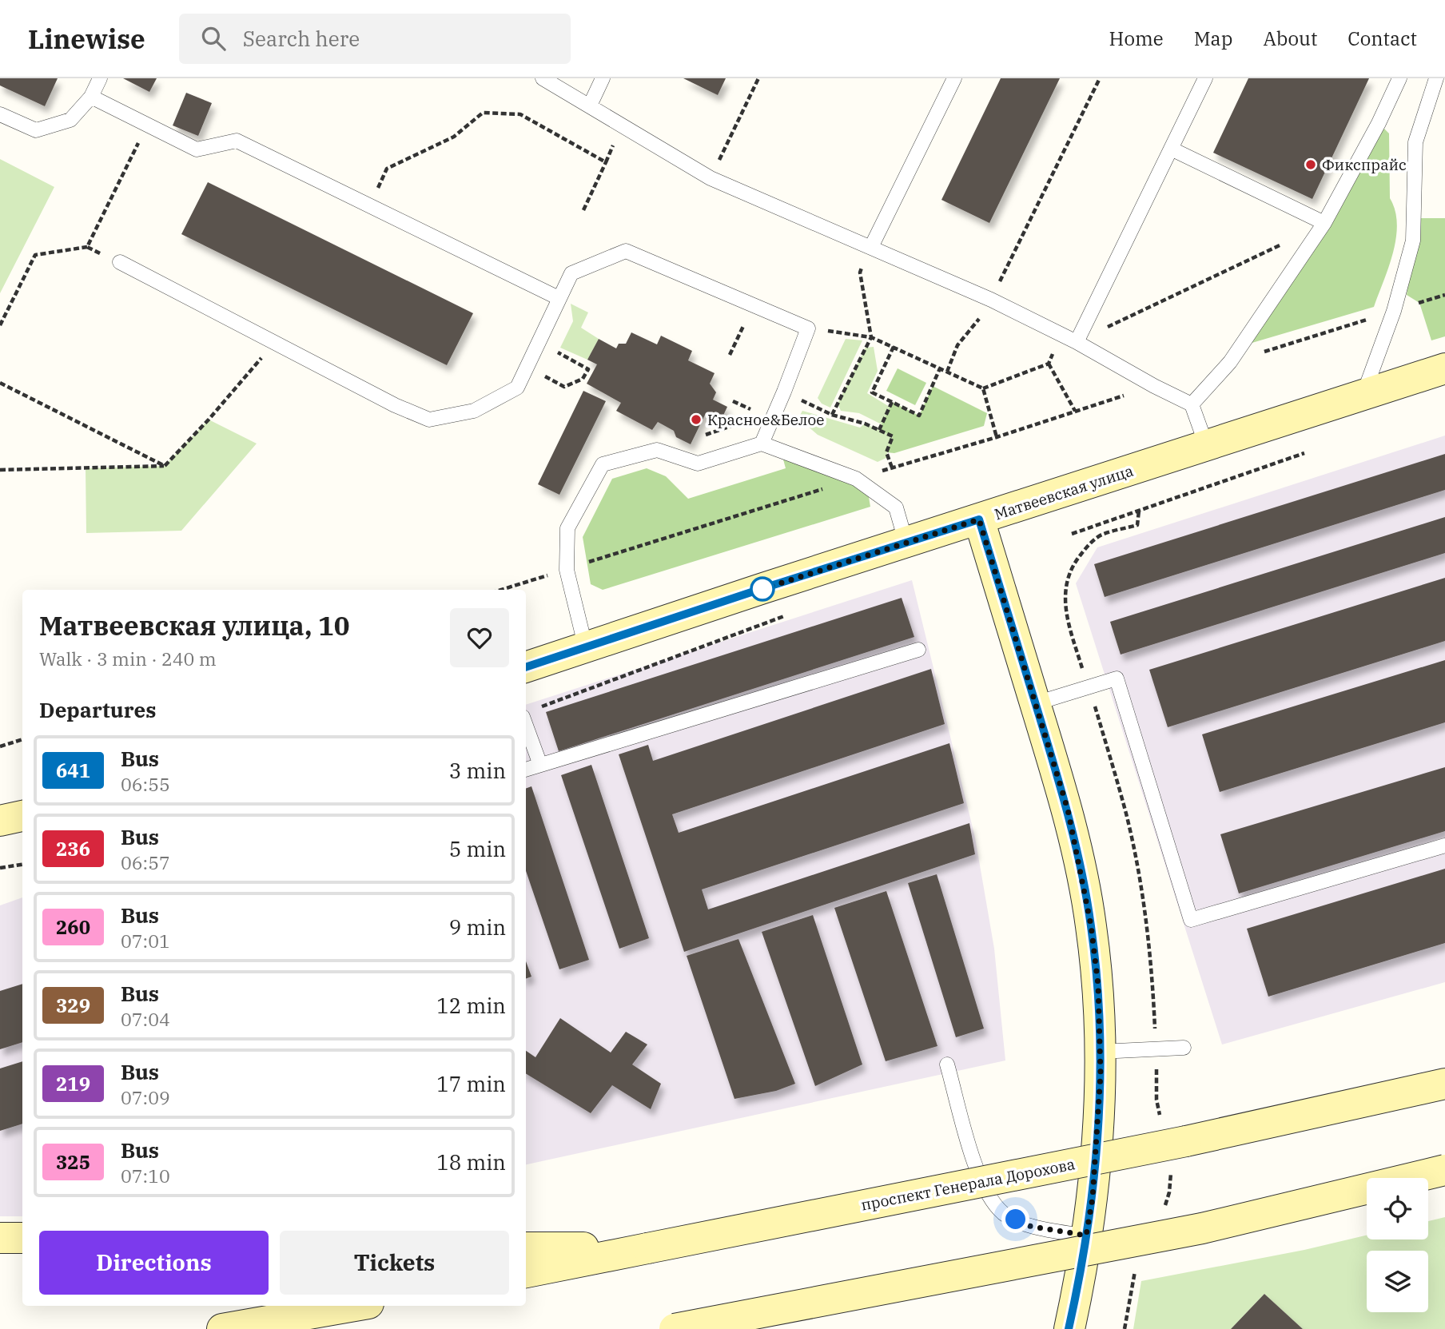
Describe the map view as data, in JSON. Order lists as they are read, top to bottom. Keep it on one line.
{"streets":{"street":["Матвеевская улица","проспект Генерала Дорохова"]},"places":["Фикспрайс","Красное&Белое"],"lines":["bus line 641"],"page":{"header":"Linewise","search":"Search here","nav":["Home","Map","About","Contact"],"heading":[["Матвеевская улица, 10","Walk · 3 min · 240 m"],"Departures"],"list":[{"mark":"641","name":"Bus","note":"06:55","value":"3 min"},{"mark":"236","name":"Bus","note":"06:57","value":"5 min"},{"mark":"260","name":"Bus","note":"07:01","value":"9 min"},{"mark":"329","name":"Bus","note":"07:04","value":"12 min"},{"mark":"219","name":"Bus","note":"07:09","value":"17 min"},{"mark":"325","name":"Bus","note":"07:10","value":"18 min"}],"buttons":["Directions","Tickets"]}}
